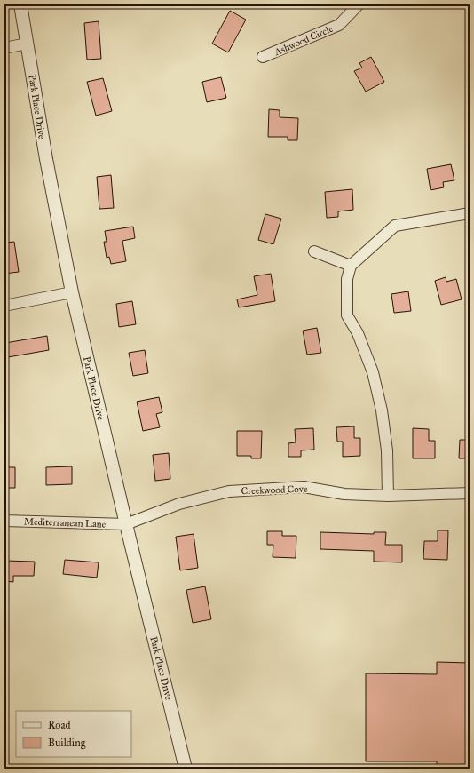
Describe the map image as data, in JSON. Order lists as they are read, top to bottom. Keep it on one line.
{"streets":{"street":["Ashwood Circle","Park Place Drive","Creekwood Cove","Mediterranean Lane"]},"crossings":[["Park Place Drive","Creekwood Cove"],["Park Place Drive","Mediterranean Lane"],["Creekwood Cove","Mediterranean Lane"]],"legend":["Road","Building"]}
